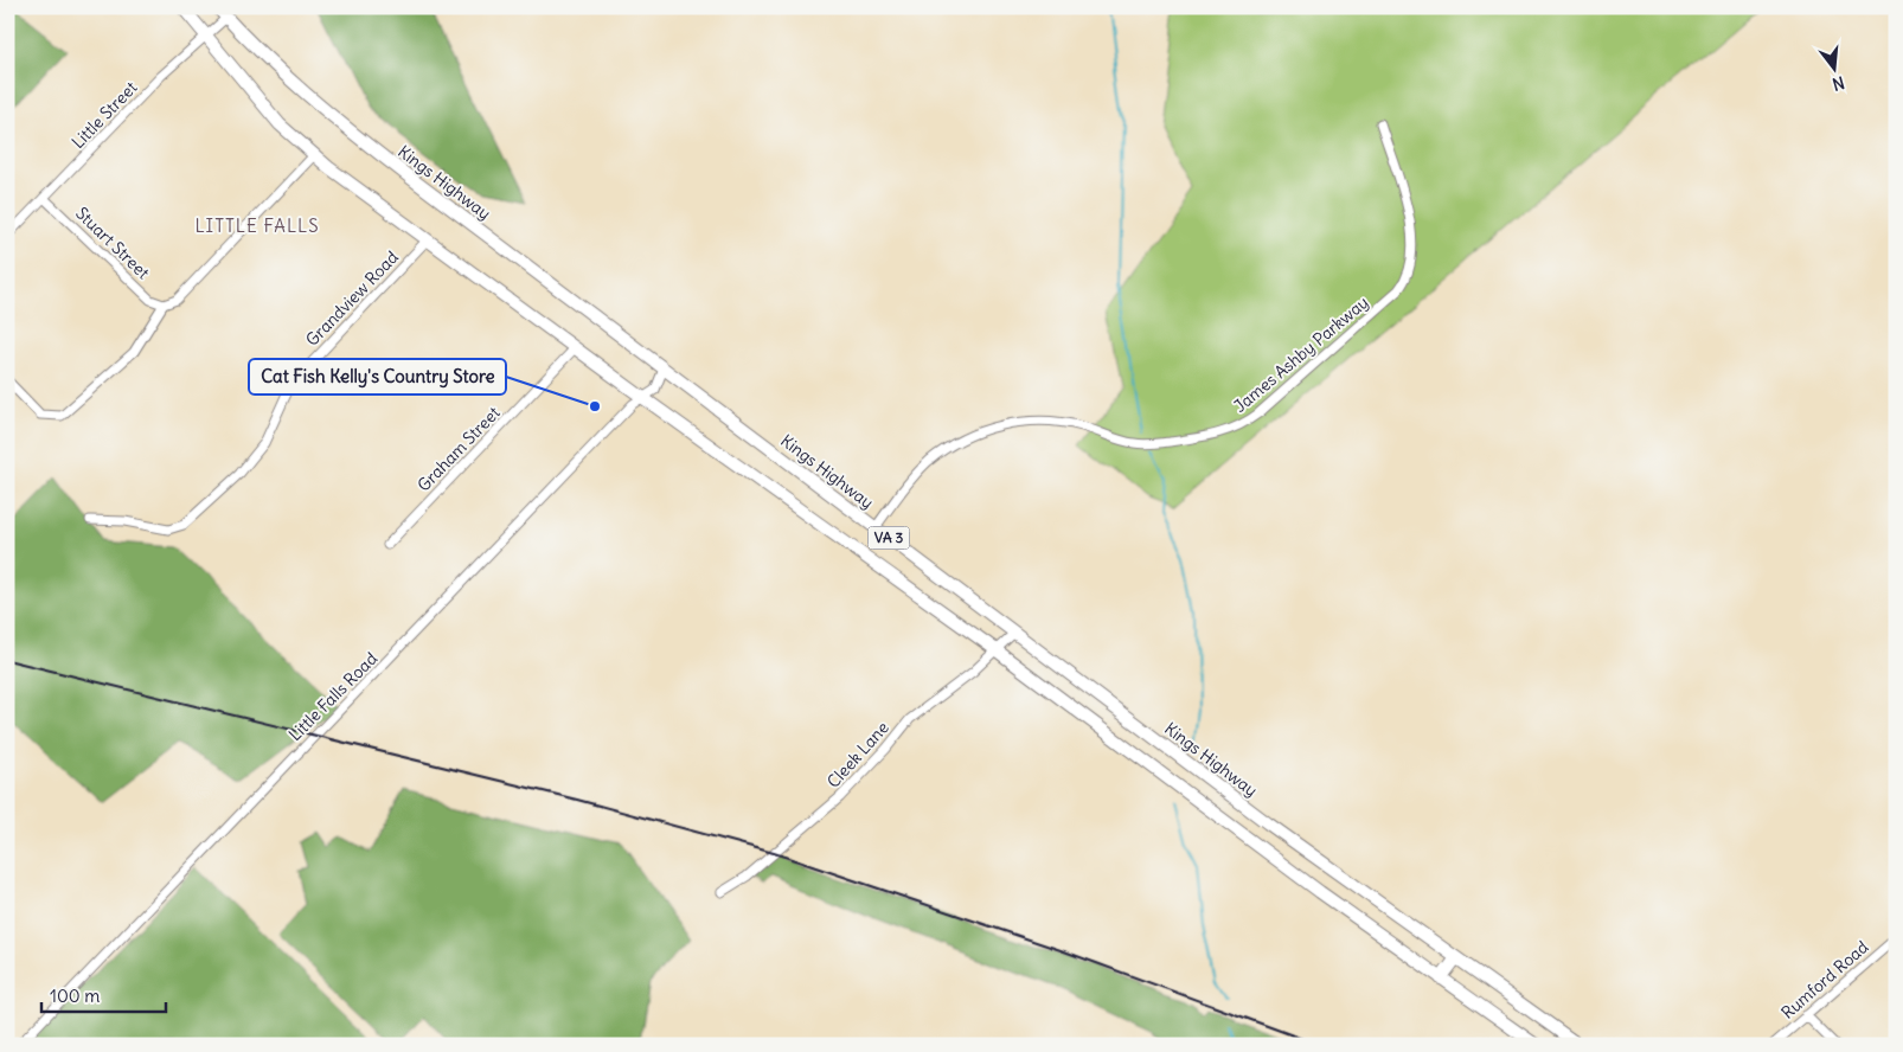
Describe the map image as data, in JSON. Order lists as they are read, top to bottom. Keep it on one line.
{"streets":{"highway":["Kings Highway","VA 3"],"street":["Little Street","Stuart Street","Grandview Road","James Ashby Parkway","Graham Street","Little Falls Road","Cleek Lane","Rumford Road"]},"crossings":[["Little Street","Kings Highway"],["Little Street","Stuart Street"],["Little Street","VA 3"],["Kings Highway","James Ashby Parkway"],["Kings Highway","Little Falls Road"],["Kings Highway","Cleek Lane"],["Grandview Road","VA 3"],["Graham Street","VA 3"],["VA 3","Little Falls Road"],["VA 3","Cleek Lane"]],"districts":["LITTLE FALLS"],"places":["Cat Fish Kelly's Country Store"],"scale_bar":"100 m","north":"bottom"}
